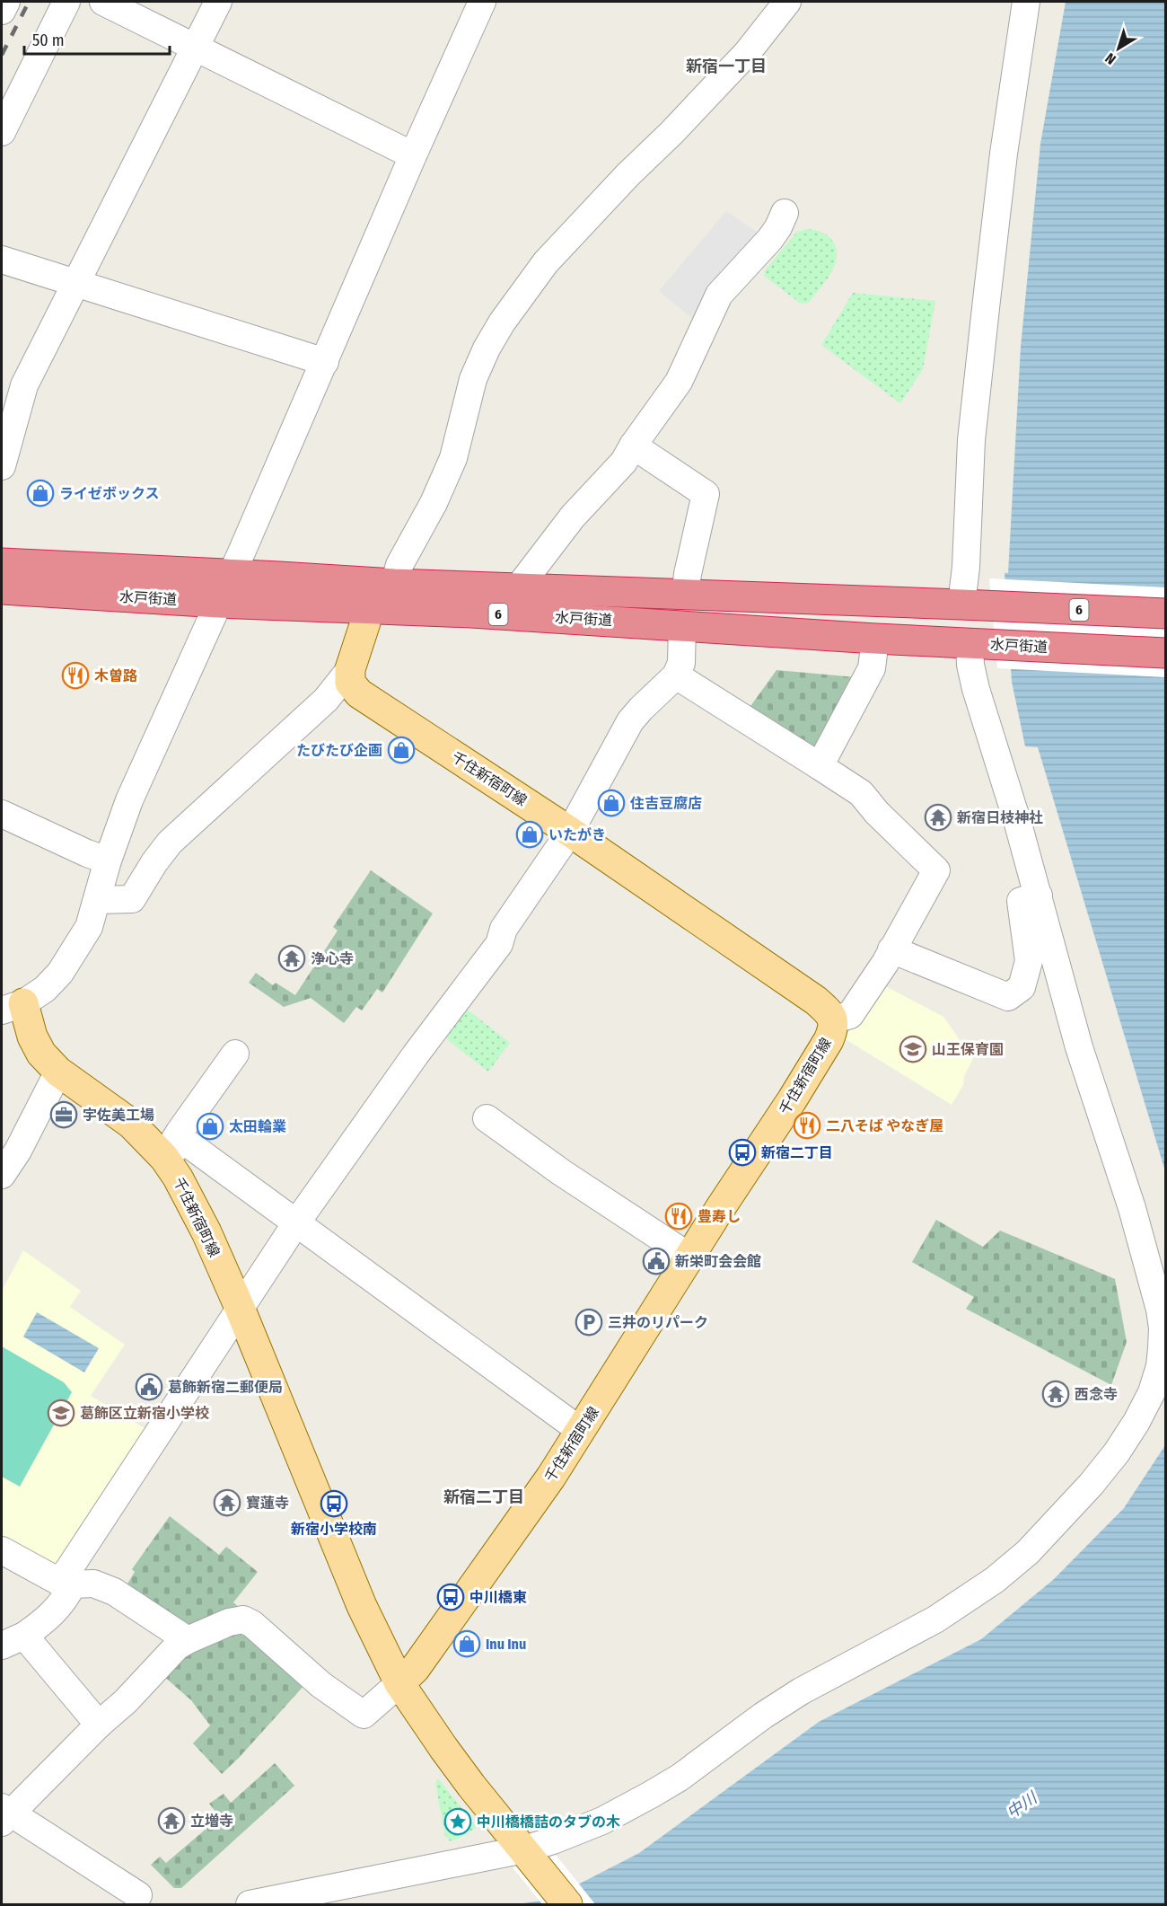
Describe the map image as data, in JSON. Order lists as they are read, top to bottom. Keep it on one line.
{"streets":{"highway":["水戸街道","6"],"main road":["千住新宿町線"]},"districts":["新宿一丁目","新宿二丁目"],"water":["中川"],"places":{"shop":["ライゼボックス","たびたび企画","住吉豆腐店","いたがき","太田輪業","Inu Inu"],"restaurant":["木曽路","二八そば やなぎ屋","豊寿し"],"temple":["新宿日枝神社","浄心寺","西念寺","寶蓮寺","立増寺"],"school or university":["山王保育園","葛飾区立新宿小学校"],"office":["宇佐美工場"],"bus stop":["新宿二丁目","新宿小学校南","中川橋東"],"public building":["新栄町会会館","葛飾新宿二郵便局"],"parking":["三井のリパーク"],"place":["中川橋橋詰のタブの木"]},"scale_bar":"50 m","north":"bottom left"}
